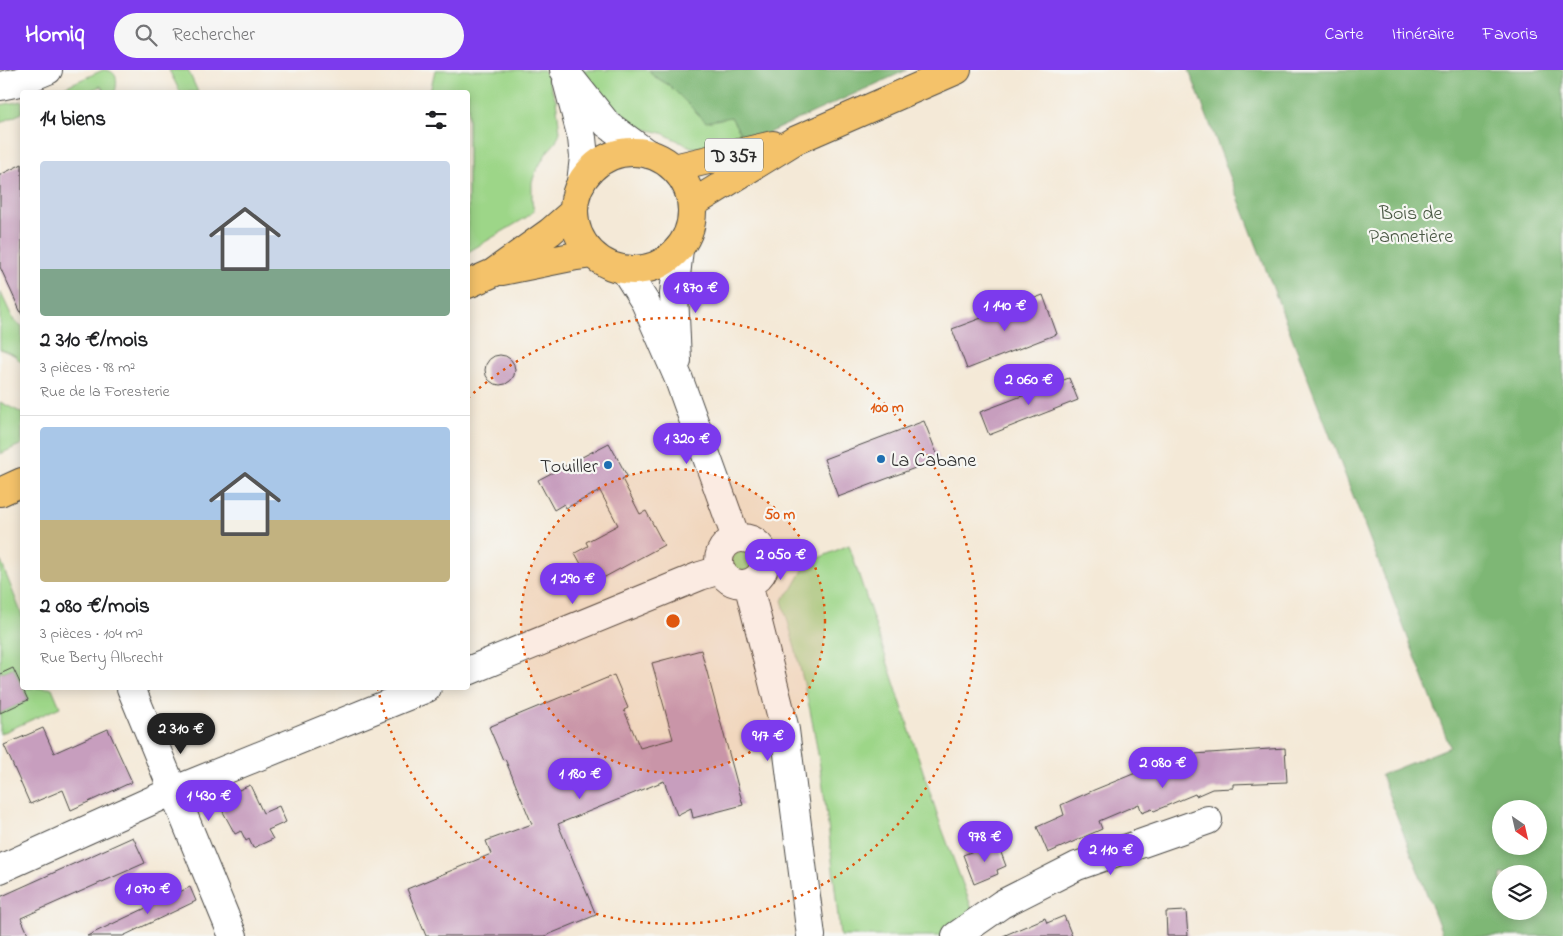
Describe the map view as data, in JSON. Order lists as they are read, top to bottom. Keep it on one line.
{"streets":{"main road":["D 357"]},"parks":["Bois de Pannetière"],"places":["La Cabane","Touiller"],"north":"bottom right","page":{"header":"Homiq","search":"Rechercher","nav":["Carte","Itinéraire","Favoris"],"heading":"14 biens","list":[{"name":"2 310 €/mois","note":"3 pièces · 98 m² · Rue de la Foresterie"},{"name":"2 080 €/mois","note":"3 pièces · 104 m² · Rue Berty Albrecht"}],"price":["1 870 €","1 140 €","2 060 €","1 320 €","2 050 €","1 290 €","2 310 €","917 €","2 080 €","1 180 €","1 430 €","978 €","2 110 €","1 070 €"]},"rings":["100 m","50 m"]}
